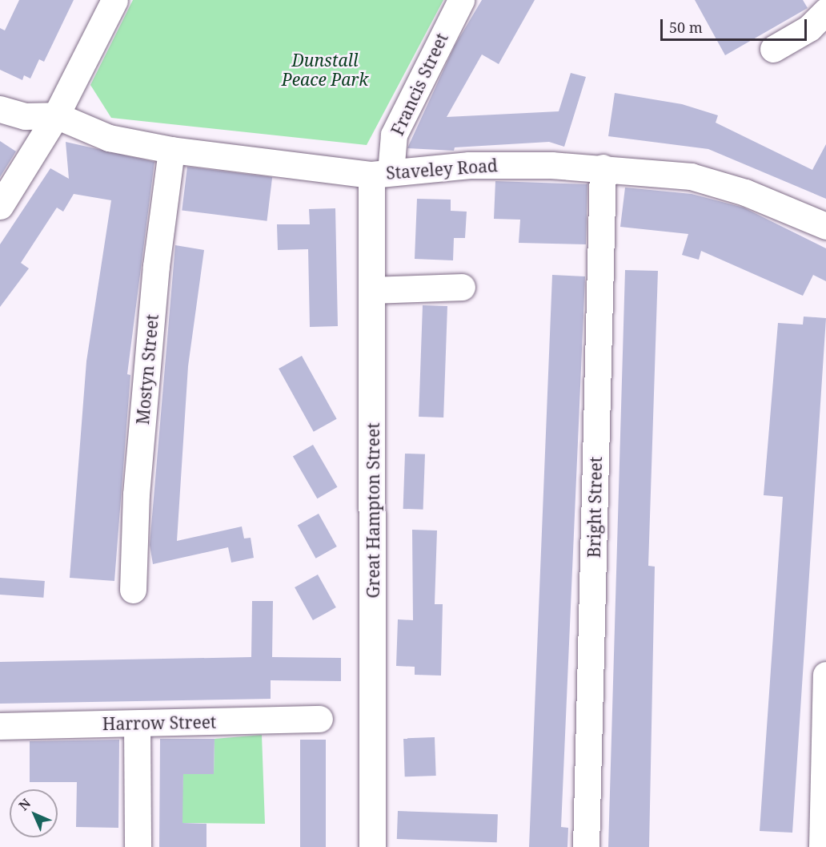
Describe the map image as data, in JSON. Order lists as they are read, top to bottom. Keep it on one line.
{"streets":{"street":["Francis Street","Staveley Road","Mostyn Street","Bright Street","Great Hampton Street","Harrow Street"]},"crossings":[["Francis Street","Staveley Road"],["Francis Street","Great Hampton Street"],["Staveley Road","Mostyn Street"],["Staveley Road","Bright Street"],["Staveley Road","Great Hampton Street"]],"parks":["Dunstall Peace Park"],"scale_bar":"50 m","north":"top left"}
